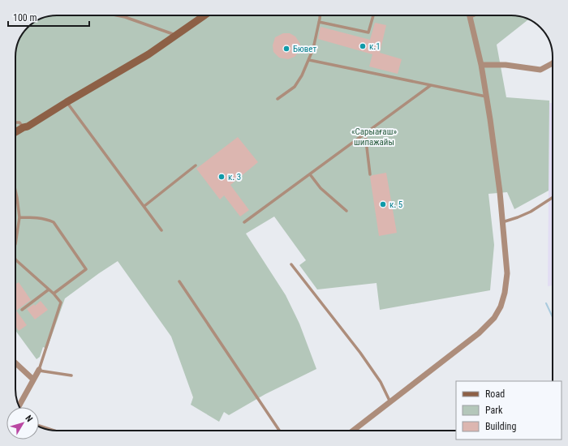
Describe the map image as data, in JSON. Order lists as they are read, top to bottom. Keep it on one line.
{"parks":["«Сарыағаш» шипажайы"],"places":["к.1","Бювет","к. 3","к. 5"],"legend":["Road","Park","Building"],"scale_bar":"100 m","north":"top right"}
